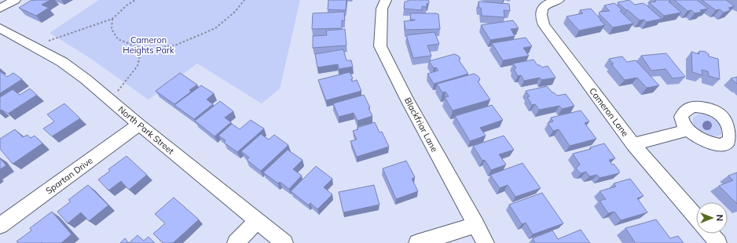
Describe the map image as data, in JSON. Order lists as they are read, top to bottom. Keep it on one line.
{"streets":{"street":["Cameron Lane","Blackfriar Lane","North Park Street","Spartan Drive"]},"crossings":[["North Park Street","Spartan Drive"]],"parks":["Cameron Heights Park"],"north":"right"}
